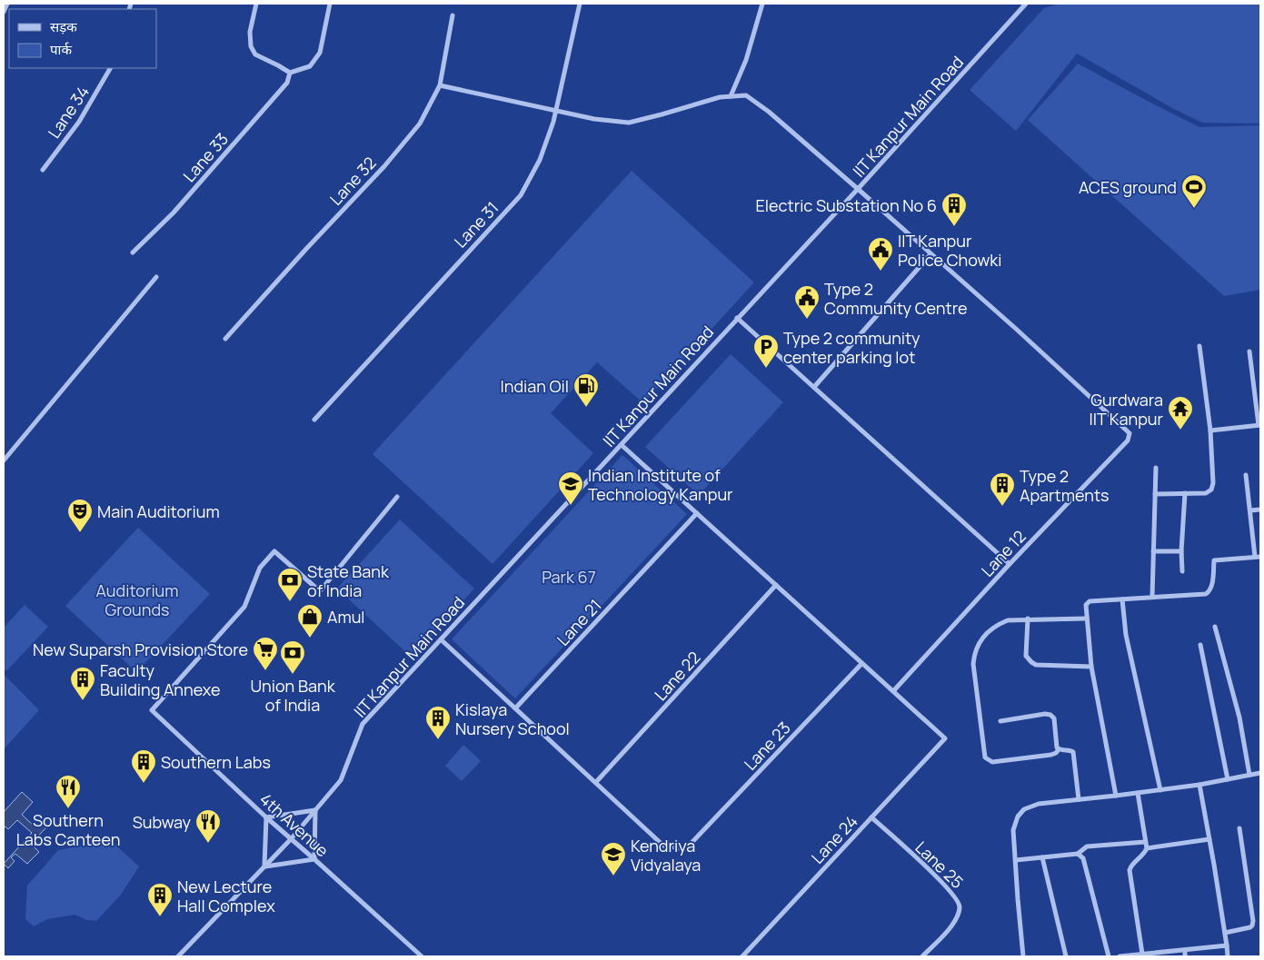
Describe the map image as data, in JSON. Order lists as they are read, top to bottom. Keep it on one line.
{"streets":{"street":["Lane 34","IIT Kanpur Main Road","Lane 33","Lane 32","Lane 31","Lane 12","Lane 21","Lane 22","Lane 23","4th Avenue","Lane 24","Lane 25"]},"crossings":[["IIT Kanpur Main Road","4th Avenue"],["Lane 12","Lane 24"],["Lane 22","Lane 23"],["Lane 24","Lane 25"]],"parks":["Park 67","Auditorium Grounds"],"places":{"sports":["ACES ground"],"building":["Electric Substation No 6","Type 2 Apartments","Faculty Building Annexe","Kislaya Nursery School","Southern Labs","New Lecture Hall Complex"],"public building":["IIT Kanpur Police Chowki","Type 2 Community Centre"],"parking":["Type 2 community center parking lot"],"fuel station":["Indian Oil"],"temple":["Gurdwara IIT Kanpur"],"school or university":["Indian Institute of Technology Kanpur","Kendriya Vidyalaya"],"theatre":["Main Auditorium"],"bank":["State Bank of India","Union Bank of India"],"shop":["Amul"],"supermarket":["New Suparsh Provision Store"],"restaurant":["Southern Labs Canteen","Subway"]},"legend":["सड़क","पार्क"]}
